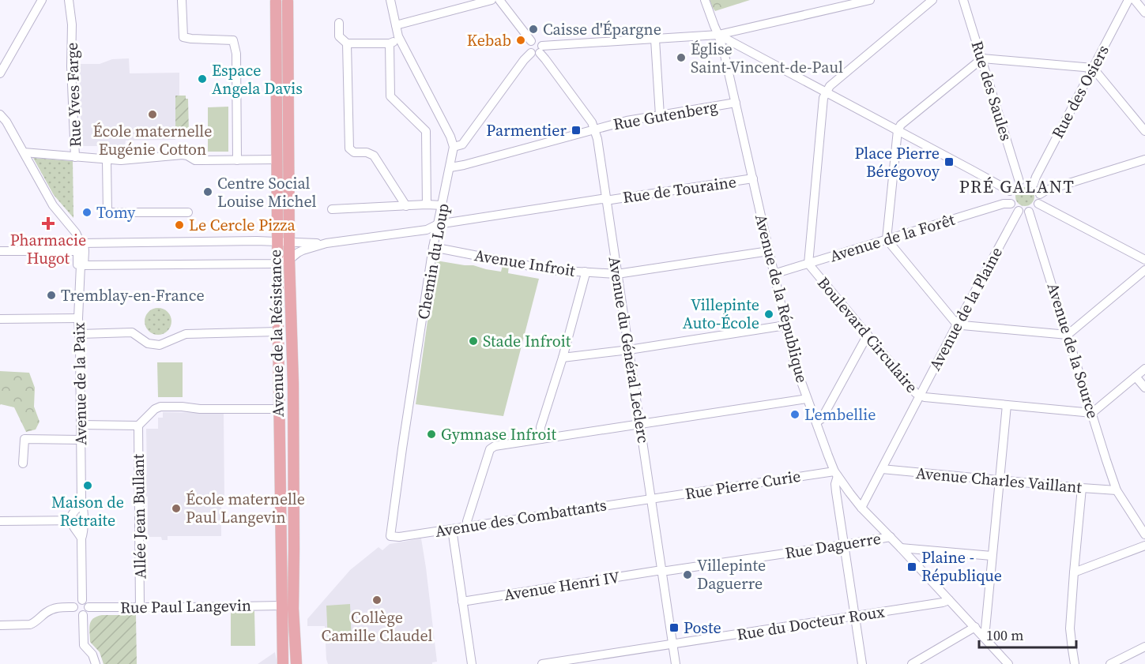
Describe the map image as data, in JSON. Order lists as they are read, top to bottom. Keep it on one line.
{"streets":{"main road":["Avenue de la Résistance"],"street":["Rue des Saules","Rue des Osiers","Rue Yves Farge","Rue Gutenberg","Rue de Touraine","Avenue de la Forêt","Chemin du Loup","Avenue Infroit","Avenue de la République","Avenue de la Plaine","Boulevard Circulaire","Avenue du Général Leclerc","Avenue de la Source","Avenue de la Paix","Avenue Charles Vaillant","Rue Pierre Curie","Allée Jean Bullant","Avenue des Combattants","Rue Daguerre","Avenue Henri IV","Rue Paul Langevin","Rue du Docteur Roux"]},"crossings":[["Rue des Saules","Rue des Osiers"],["Rue des Saules","Avenue de la Forêt"],["Rue des Saules","Avenue de la Plaine"],["Rue des Saules","Avenue de la Source"],["Rue des Osiers","Avenue de la Forêt"],["Rue des Osiers","Avenue de la Plaine"],["Rue des Osiers","Avenue de la Source"],["Rue Yves Farge","Avenue de la Résistance"],["Rue Gutenberg","Chemin du Loup"],["Rue Gutenberg","Avenue de la République"],["Rue Gutenberg","Avenue du Général Leclerc"],["Rue de Touraine","Chemin du Loup"],["Rue de Touraine","Avenue de la République"],["Rue de Touraine","Avenue du Général Leclerc"],["Avenue de la Forêt","Avenue de la République"],["Avenue de la Forêt","Avenue de la Plaine"],["Avenue de la Forêt","Boulevard Circulaire"],["Avenue de la Forêt","Avenue de la Source"],["Chemin du Loup","Avenue Infroit"],["Chemin du Loup","Avenue des Combattants"],["Avenue Infroit","Avenue de la République"],["Avenue Infroit","Avenue du Général Leclerc"],["Avenue de la République","Avenue de la Plaine"],["Avenue de la République","Rue Pierre Curie"],["Avenue de la République","Rue Daguerre"],["Avenue de la République","Rue du Docteur Roux"],["Avenue de la Plaine","Boulevard Circulaire"],["Avenue de la Plaine","Avenue de la Source"],["Avenue de la Plaine","Avenue Charles Vaillant"],["Avenue de la Résistance","Rue Paul Langevin"],["Boulevard Circulaire","Avenue de la Source"],["Avenue du Général Leclerc","Rue Pierre Curie"],["Avenue du Général Leclerc","Avenue des Combattants"],["Avenue du Général Leclerc","Rue Daguerre"],["Avenue du Général Leclerc","Avenue Henri IV"],["Avenue du Général Leclerc","Rue du Docteur Roux"],["Avenue de la Source","Avenue Charles Vaillant"],["Avenue de la Paix","Rue Paul Langevin"],["Rue Pierre Curie","Avenue des Combattants"],["Allée Jean Bullant","Rue Paul Langevin"],["Rue Daguerre","Avenue Henri IV"]],"districts":["PRÉ GALANT"],"places":{"other":["Caisse d'Épargne","Kebab","Église Saint-Vincent-de-Paul","Espace Angela Davis","École maternelle Eugénie Cotton","Centre Social Louise Michel","Tomy","Le Cercle Pizza","Tremblay-en-France","Villepinte Auto-École","Stade Infroit","L'embellie","Gymnase Infroit","Maison de Retraite","École maternelle Paul Langevin","Villepinte Daguerre","Collège Camille Claudel"],"transit":["Parmentier","Place Pierre Bérégovoy","Plaine - République","Poste"],"health":["Pharmacie Hugot"]},"scale_bar":"100 m"}
